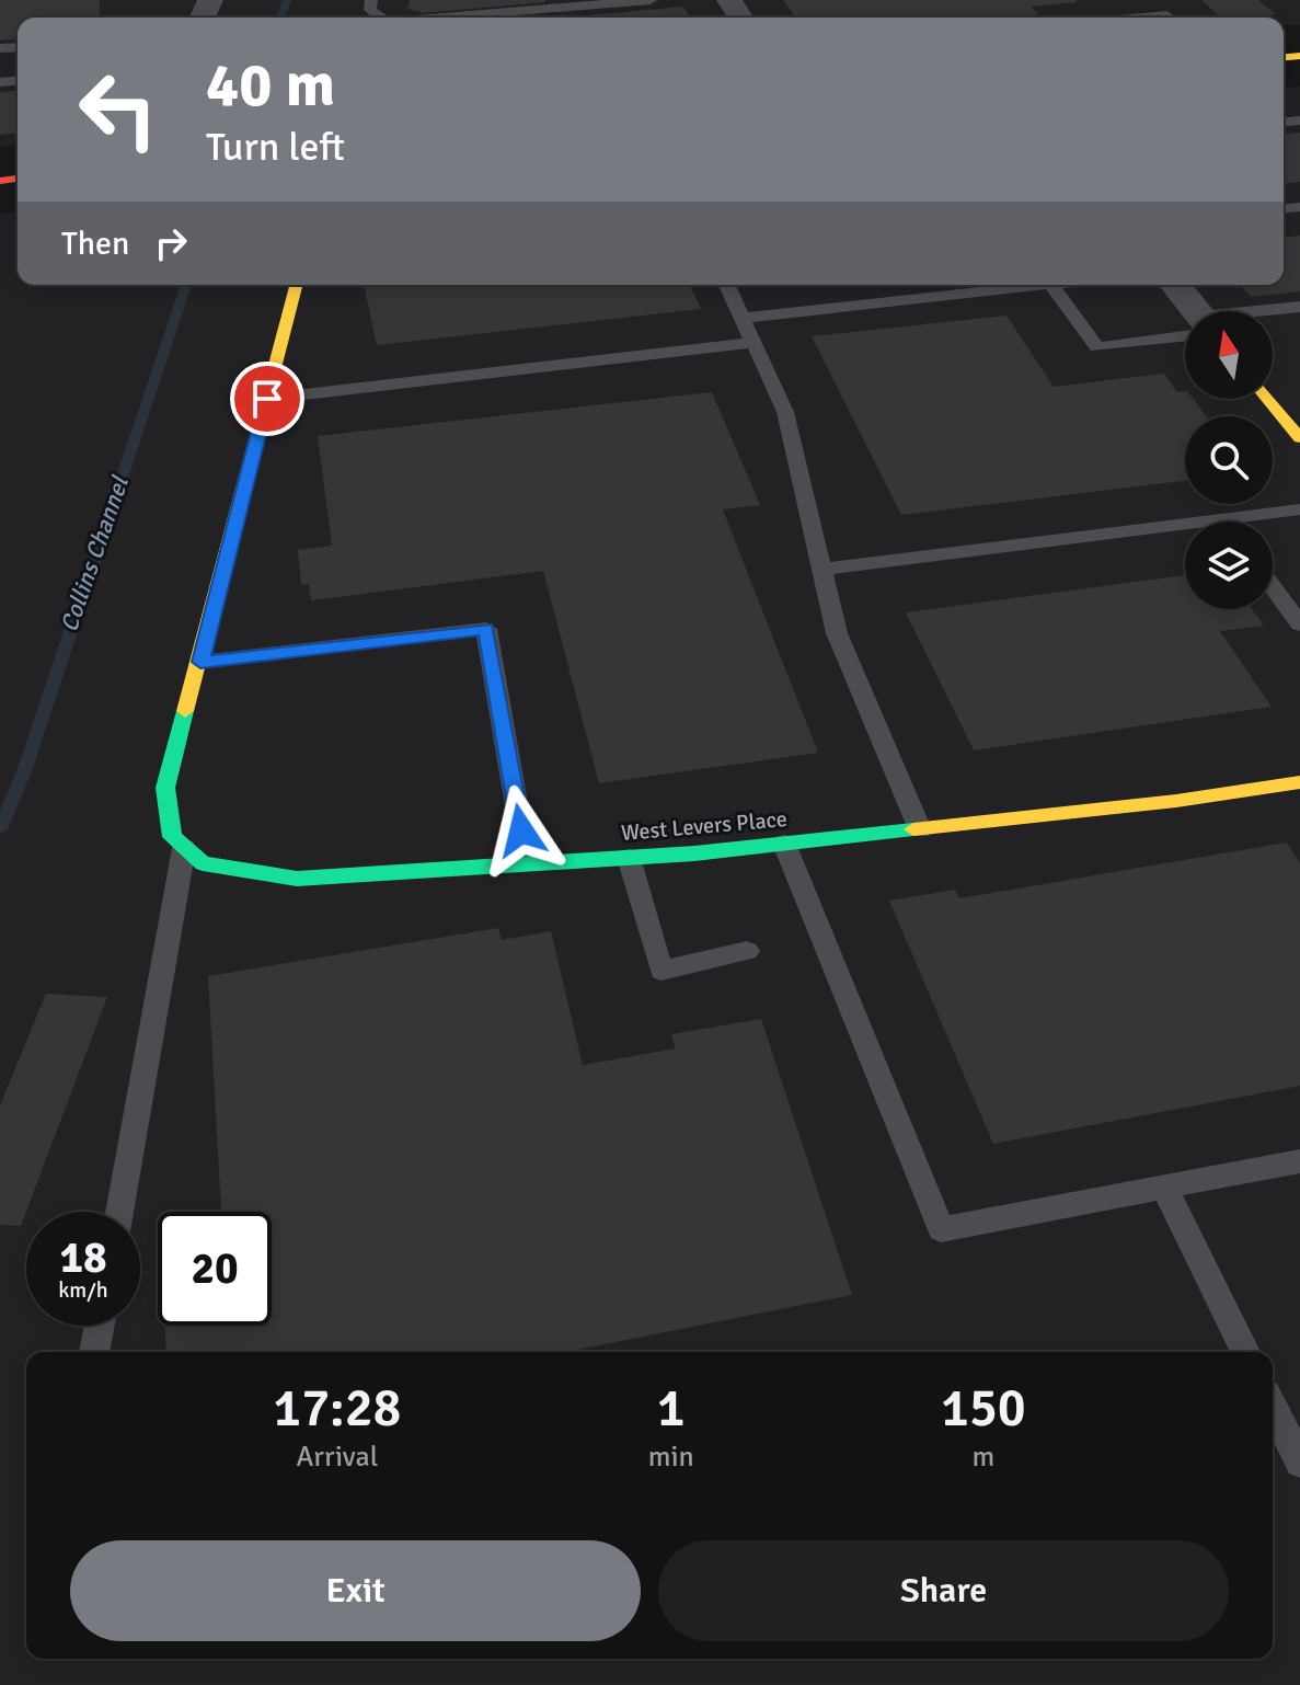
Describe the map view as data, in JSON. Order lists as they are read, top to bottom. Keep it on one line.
{"streets":{"street":["West Levers Place"]},"water":["Collins Channel"],"north":"top","page":{"turn":["40 m","Turn left"],"then":"Then","speed":"18 km/h","limit":"20","eta":["17:28","Arrival","1","min","150","m"],"buttons":["Exit","Share"]}}
